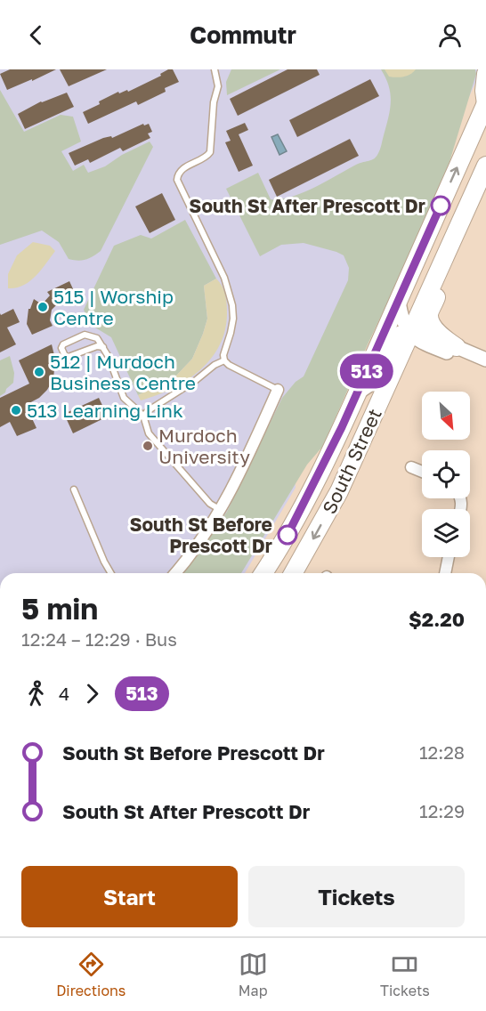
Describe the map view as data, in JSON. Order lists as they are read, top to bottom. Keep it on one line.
{"streets":{"highway":["South Street"]},"places":["South St After Prescott Dr","515 | Worship Centre","512 | Murdoch Business Centre","513 Learning Link","Murdoch University","South St Before Prescott Dr"],"lines":["bus line 513"],"north":"bottom right","page":{"header":"Commutr","on_map":"513","heading":["5 min","12:24 – 12:29 · Bus","$2.20"],"legs":["4","513"],"list":[{"name":"South St Before Prescott Dr","value":"12:28"},{"name":"South St After Prescott Dr","value":"12:29"}],"buttons":["Start","Tickets"],"tabs":["Directions","Map","Tickets"]}}
